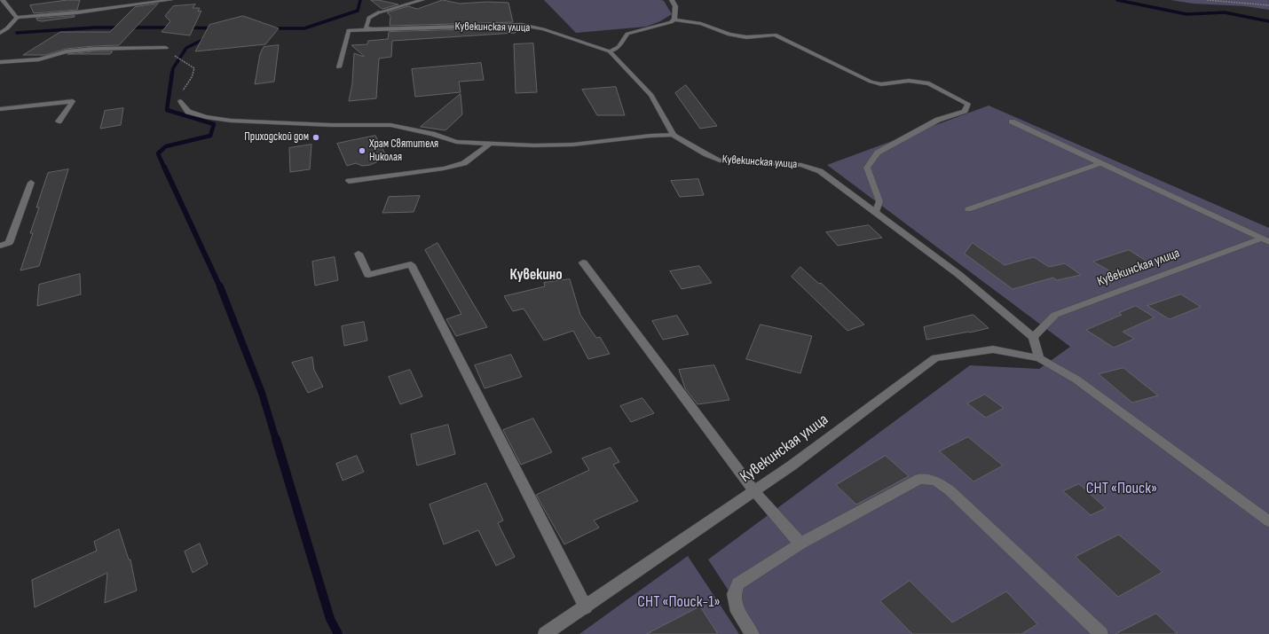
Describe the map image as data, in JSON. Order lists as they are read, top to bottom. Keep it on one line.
{"streets":{"street":["Кувекинская улица"]},"districts":["Кувекино"],"parks":["СНТ «Поиск»","СНТ «Поиск-1»"],"places":["Приходской дом","Храм Святителя Николая"]}
